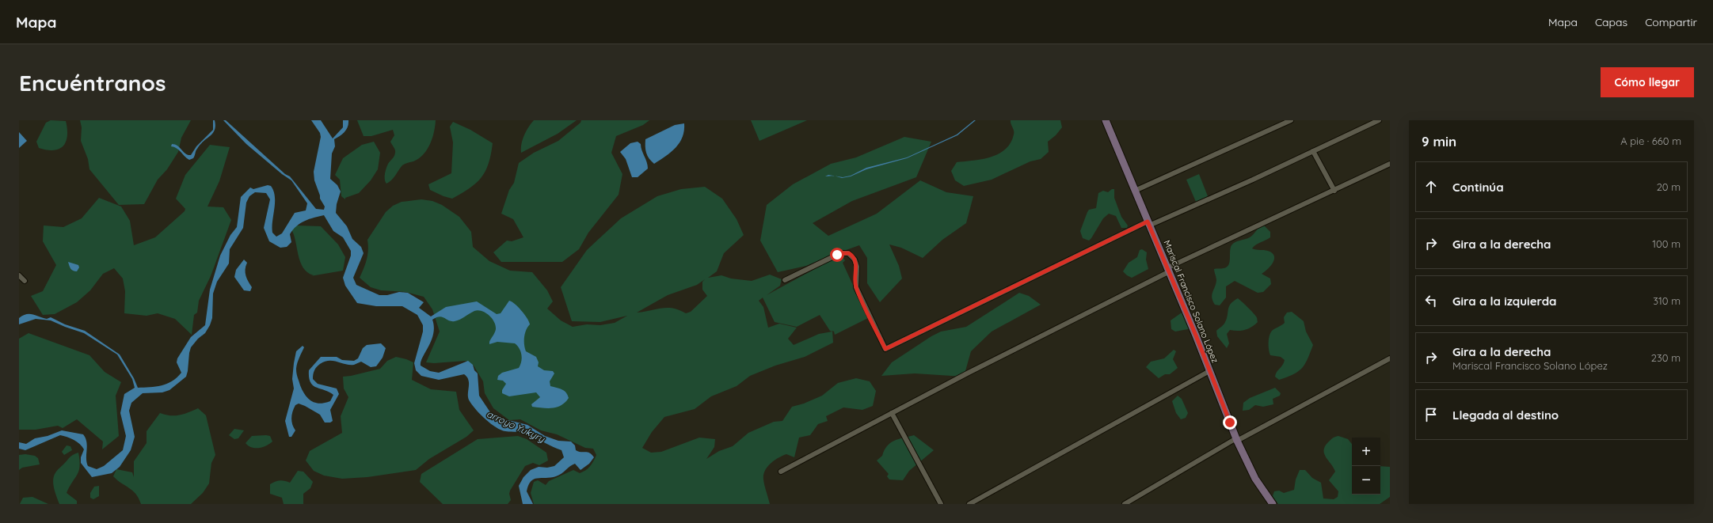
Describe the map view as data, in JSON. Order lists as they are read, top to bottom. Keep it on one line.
{"streets":{"main road":["Mariscal Francisco Solano López"]},"water":["arroyo Yukyry"],"page":{"header":"Mapa","nav":["Mapa","Capas","Compartir"],"buttons":"Cómo llegar","title":"Encuéntranos","heading":["9 min","A pie · 660 m"],"list":[["Continúa","20 m"],["Gira a la derecha","100 m"],["Gira a la izquierda","310 m"],["Gira a la derecha","Mariscal Francisco Solano López","230 m"],"Llegada al destino"],"map_buttons":["+","−"]}}
